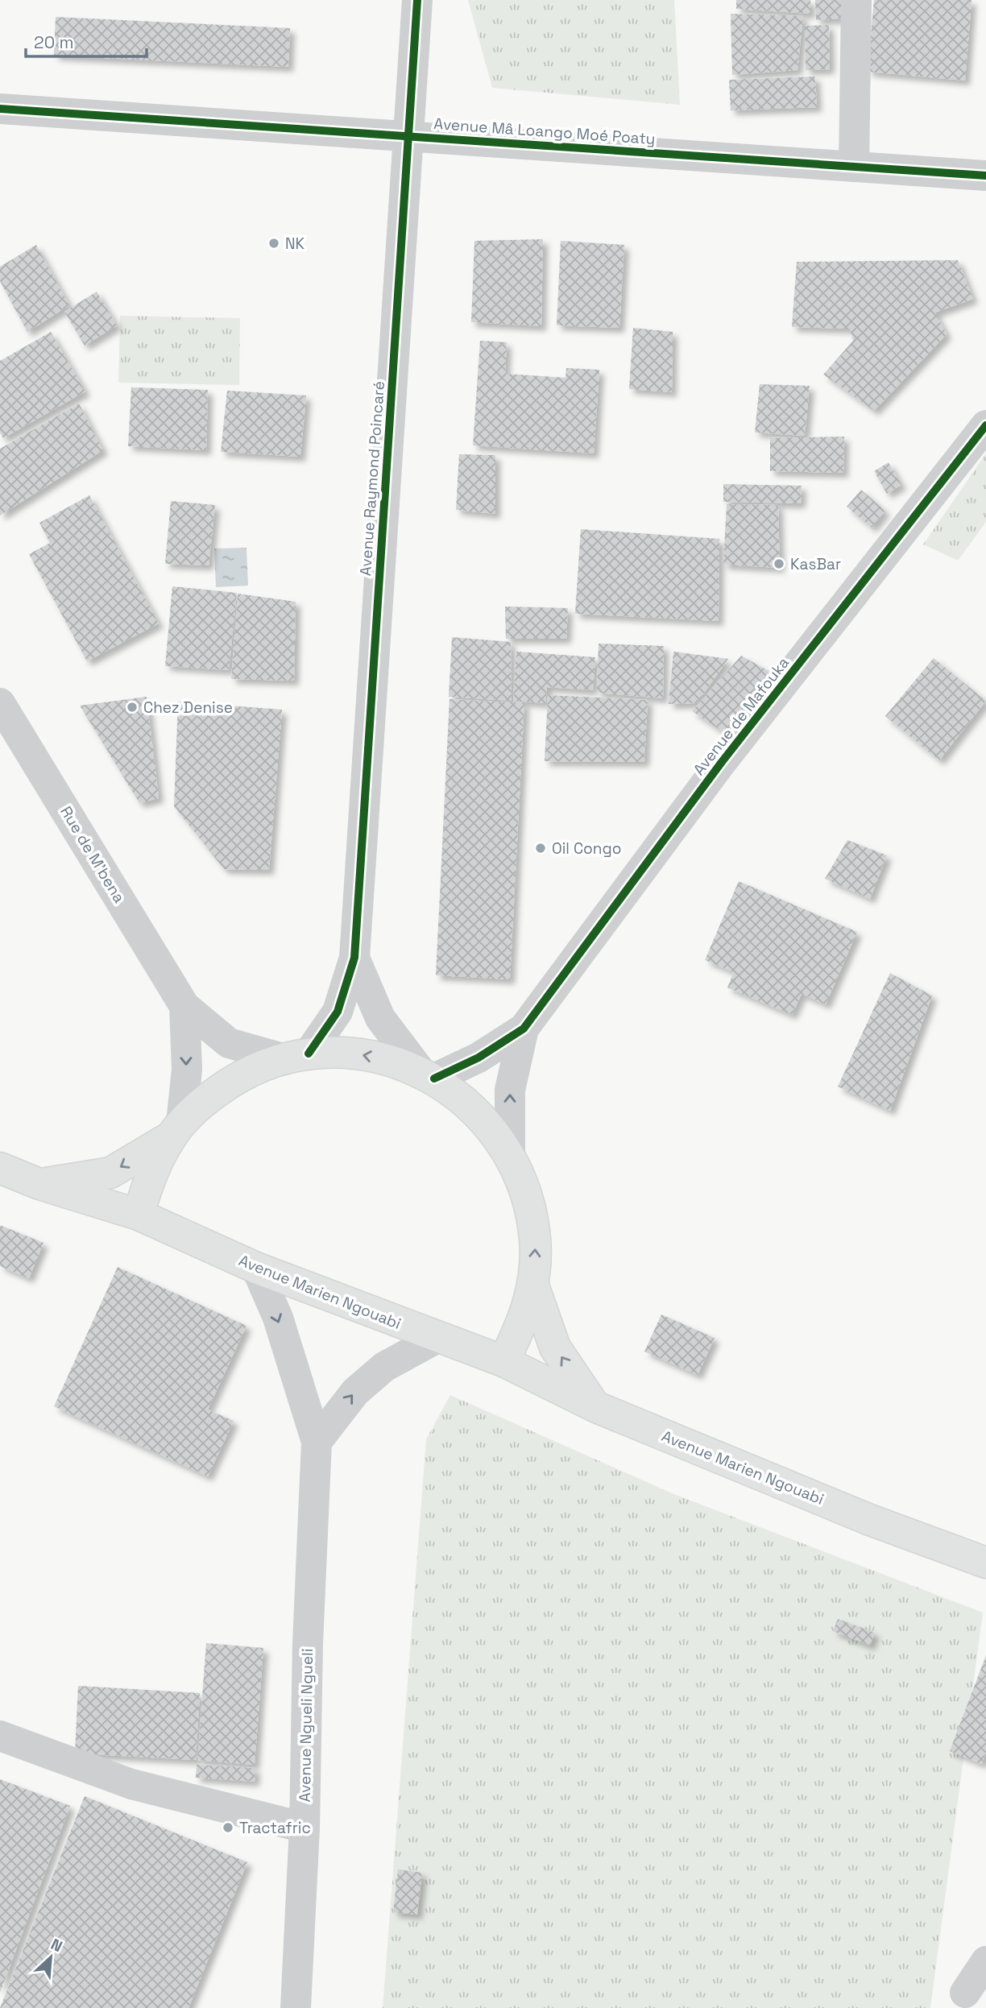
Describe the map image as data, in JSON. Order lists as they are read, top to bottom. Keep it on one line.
{"streets":{"main road":["Avenue Marien Ngouabi"],"street":["Avenue Mâ Loango Moé Poaty","Avenue Raymond Poincaré","Avenue de Mafouka","Rue de M'bena","Avenue Ngueli Ngueli"]},"crossings":[["Avenue Mâ Loango Moé Poaty","Avenue Raymond Poincaré"],["Avenue Marien Ngouabi","Avenue Ngueli Ngueli"]],"places":["NK","KasBar","Chez Denise","Oil Congo","Tractafric"],"scale_bar":"20 m","north":"top right"}
